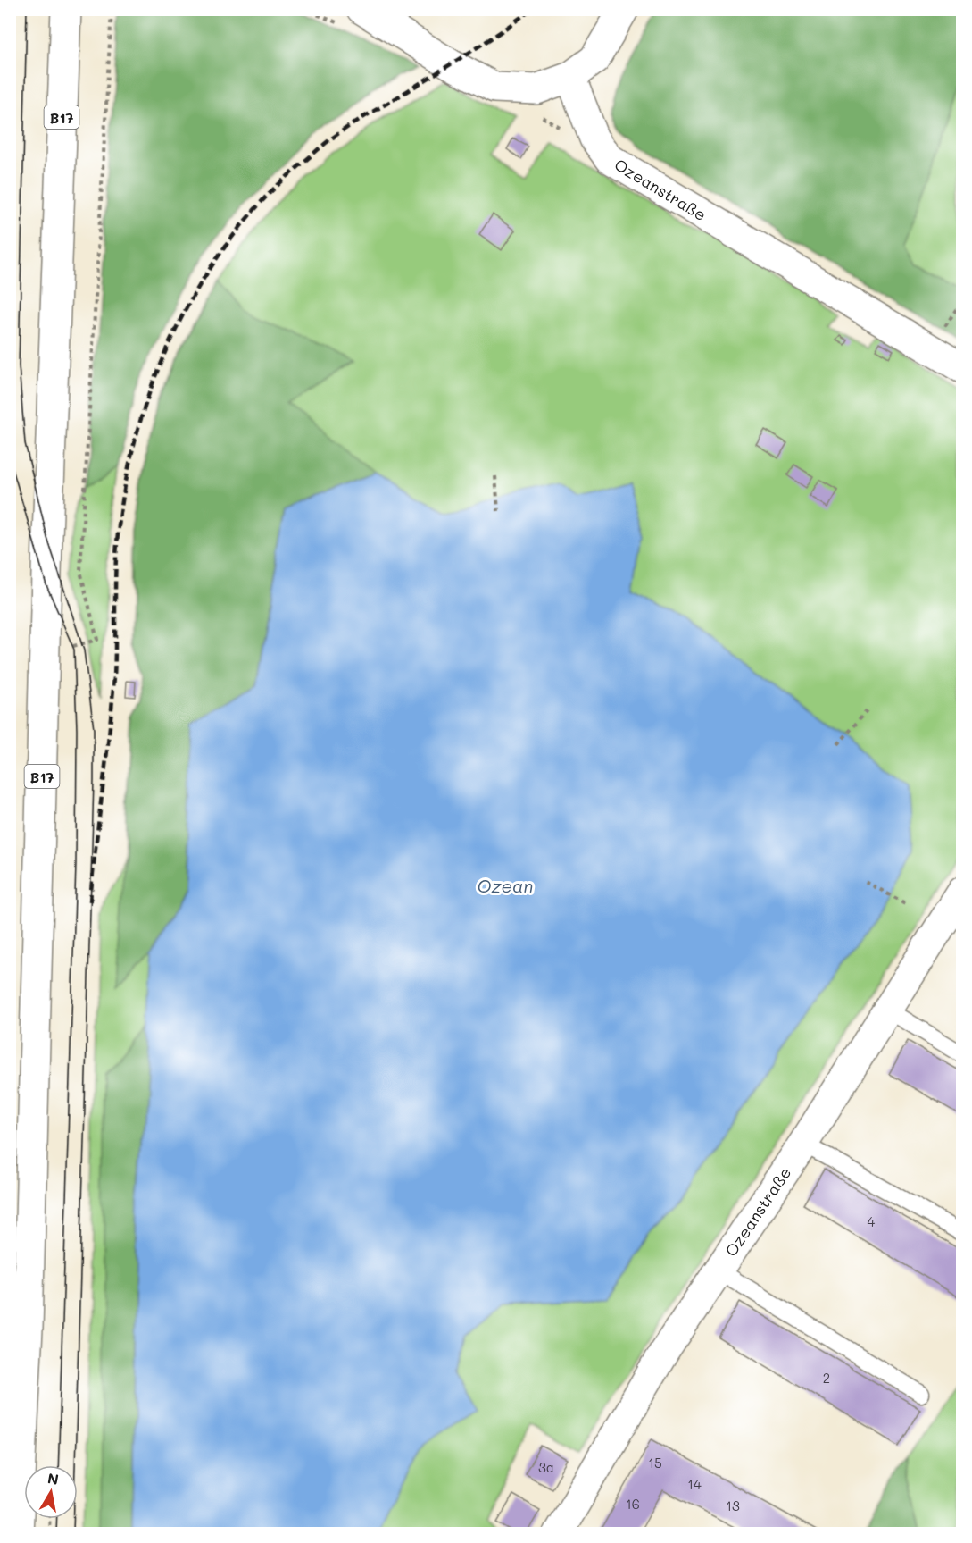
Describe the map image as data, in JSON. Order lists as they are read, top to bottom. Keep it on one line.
{"streets":{"street":["B17","Ozeanstraße"]},"water":["Ozean"],"house_numbers":["4","2","15","3a","14","16","13"],"north":"top"}
